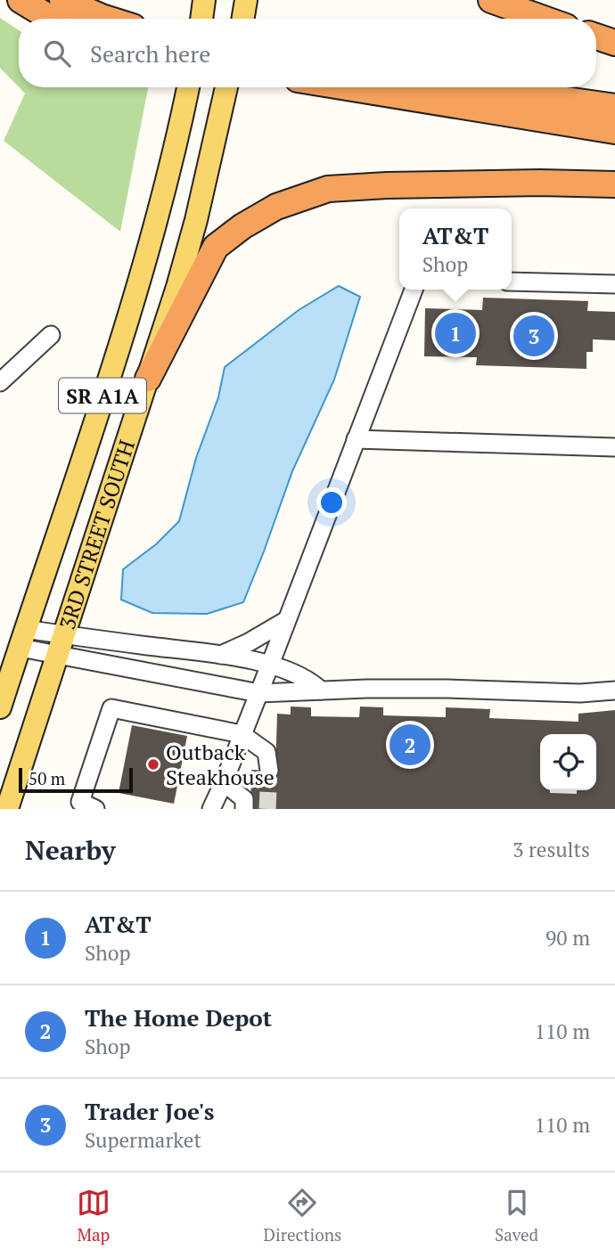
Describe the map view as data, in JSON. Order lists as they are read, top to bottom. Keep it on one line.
{"streets":{"main road":["SR A1A","3RD STREET SOUTH"]},"places":["Outback Steakhouse"],"scale_bar":"50 m","page":{"search":"Search here","popup":["AT&T","Shop"],"pins":["1","3","2"],"scale":"50 m","heading":["Nearby","3 results"],"list":[{"mark":"1","name":"AT&T","note":"Shop","value":"90 m"},{"mark":"2","name":"The Home Depot","note":"Shop","value":"110 m"},{"mark":"3","name":"Trader Joe's","note":"Supermarket","value":"110 m"}],"nav":["Map","Directions","Saved"]}}
